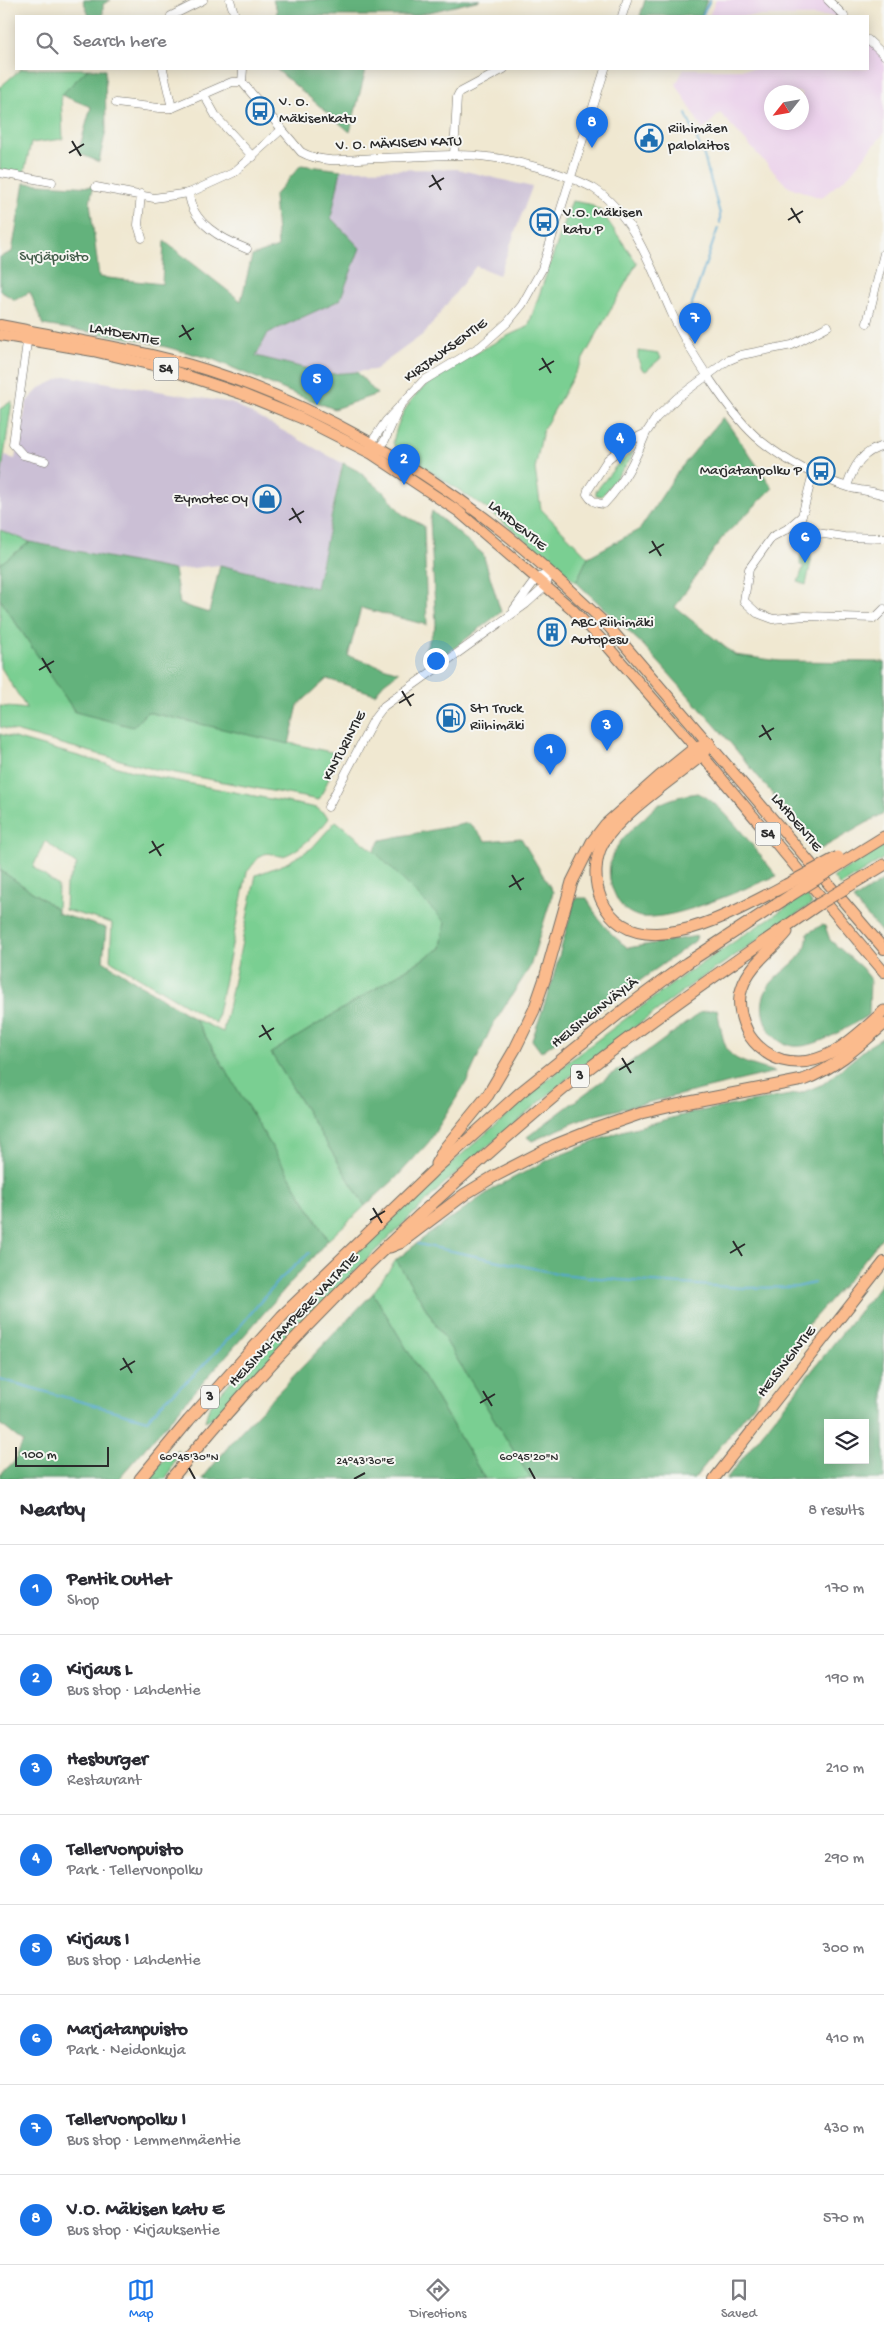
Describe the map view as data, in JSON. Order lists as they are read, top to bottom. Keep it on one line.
{"streets":{"highway":["HELSINGINVÄYLÄ","3","HELSINKI-TAMPERE VALTATIE"],"main road":["LAHDENTIE","54","HELSINGINTIE"],"street":["V. O. MÄKISEN KATU","KIRJAUKSENTIE","KINTURINTIE"]},"crossings":[["V. O. MÄKISEN KATU","KIRJAUKSENTIE"],["LAHDENTIE","KIRJAUKSENTIE"],["LAHDENTIE","KINTURINTIE"],["HELSINGINVÄYLÄ","HELSINKI-TAMPERE VALTATIE"],["3","HELSINKI-TAMPERE VALTATIE"]],"parks":["Syrjäpuisto"],"places":{"bus stop":["V. O. Mäkisenkatu","V.O. Mäkisen katu P","Marjatanpolku P"],"public building":["Riihimäen palolaitos"],"shop":["Zymotec Oy"],"building":["ABC Riihimäki Autopesu"],"fuel station":["St1 Truck Riihimäki"]},"scale_bar":"100 m","north":"bottom left","page":{"search":"Search here","pins":["8","7","5","4","2","6","3","1"],"scale":"100 m","heading":["Nearby","8 results"],"list":[{"mark":"1","name":"Pentik Outlet","note":"Shop","value":"170 m"},{"mark":"2","name":"Kirjaus L","note":"Bus stop · Lahdentie","value":"190 m"},{"mark":"3","name":"Hesburger","note":"Restaurant","value":"210 m"},{"mark":"4","name":"Tellervonpuisto","note":"Park · Tellervonpolku","value":"290 m"},{"mark":"5","name":"Kirjaus I","note":"Bus stop · Lahdentie","value":"300 m"},{"mark":"6","name":"Marjatanpuisto","note":"Park · Neidonkuja","value":"410 m"},{"mark":"7","name":"Tellervonpolku I","note":"Bus stop · Lemmenmäentie","value":"430 m"},{"mark":"8","name":"V.O. Mäkisen katu E","note":"Bus stop · Kirjauksentie","value":"570 m"}],"nav":["Map","Directions","Saved"]},"coordinates":["60°45'30\"N","60°45'20\"N","24°43'30\"E"]}
